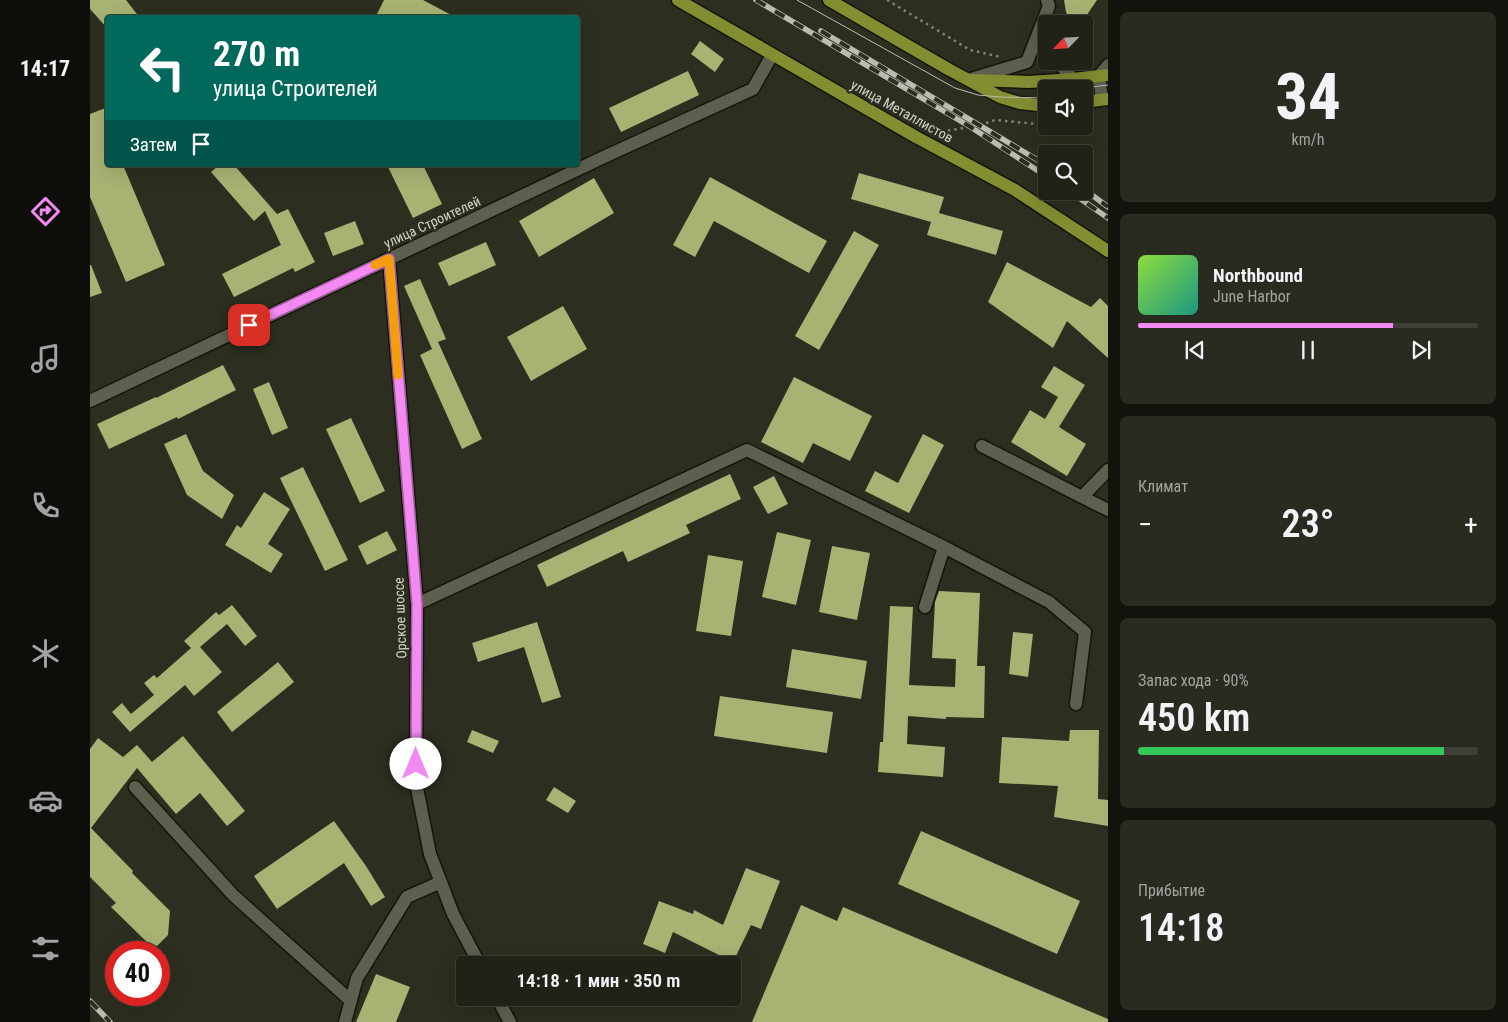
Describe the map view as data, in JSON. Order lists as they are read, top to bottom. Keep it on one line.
{"streets":{"main road":["улица Металлистов"],"street":["улица Строителей","Орское шоссе"]},"crossings":[["улица Металлистов","улица Строителей"],["улица Строителей","Орское шоссе"]],"north":"bottom left","page":{"tabs":"14:17","tile":[["34","km/h"],"Климат",["Запас хода · 90%","450 km"],["Прибытие","14:18"]],"turn":["270 m","улица Строителей"],"then":"Затем","song":["Northbound","June Harbor"],"heat":["−","23°","+"],"limit":"40","trip":"14:18 · 1 мин · 350 m"}}
